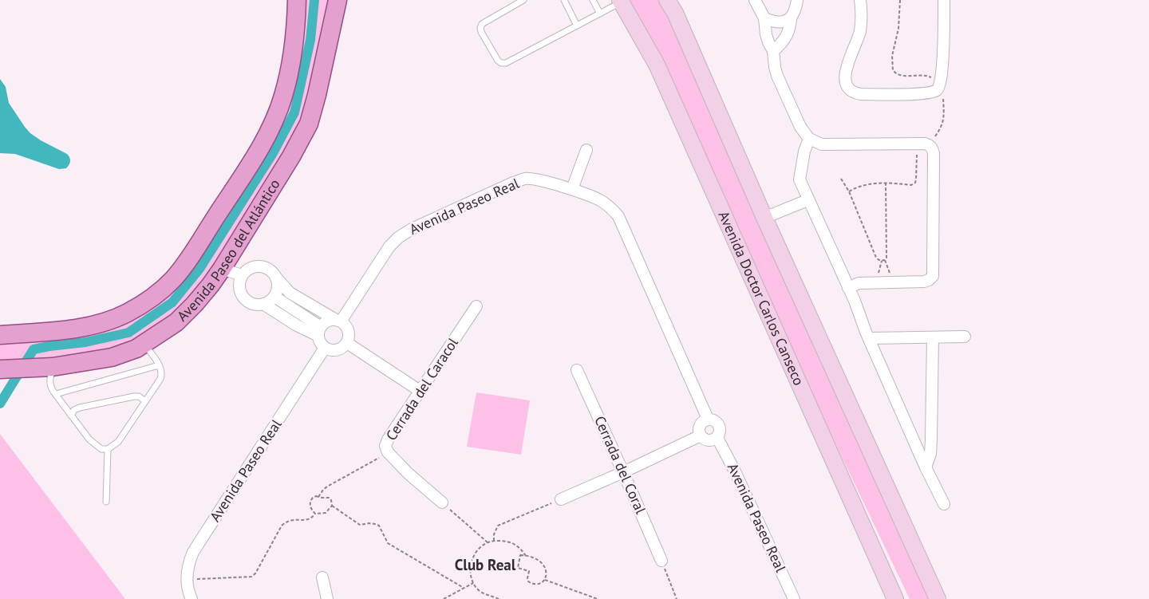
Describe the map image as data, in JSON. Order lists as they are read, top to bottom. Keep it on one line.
{"streets":{"main road":["Avenida Paseo del Atlántico","Avenida Doctor Carlos Canseco"],"street":["Avenida Paseo Real","Cerrada del Caracol","Cerrada del Coral"]},"districts":["Club Real"]}
